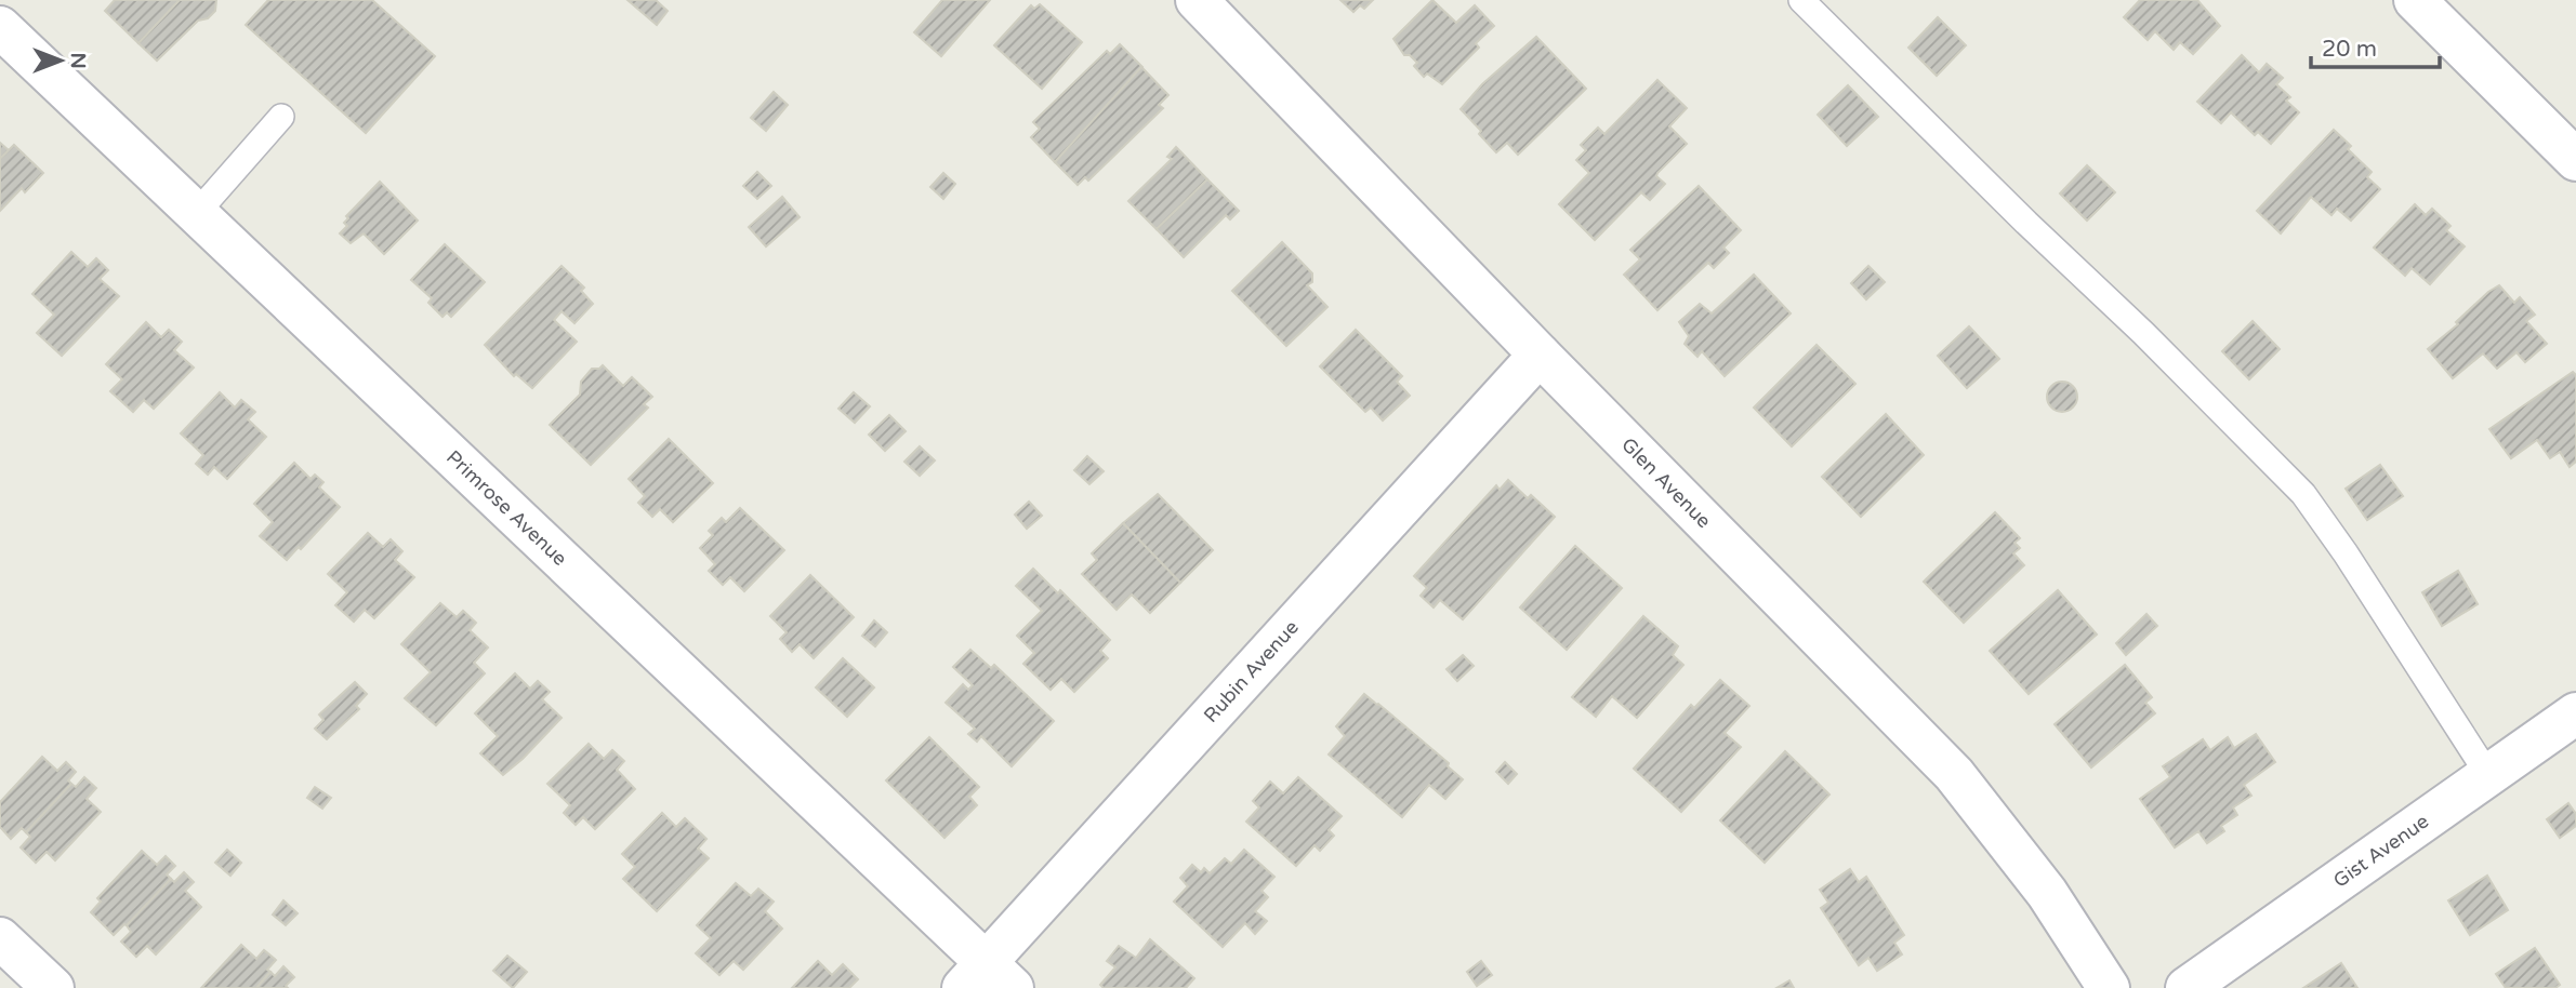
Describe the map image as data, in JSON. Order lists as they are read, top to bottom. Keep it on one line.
{"streets":{"street":["Glen Avenue","Primrose Avenue","Rubin Avenue","Gist Avenue"]},"crossings":[["Glen Avenue","Rubin Avenue"],["Primrose Avenue","Rubin Avenue"]],"scale_bar":"20 m","north":"right"}
